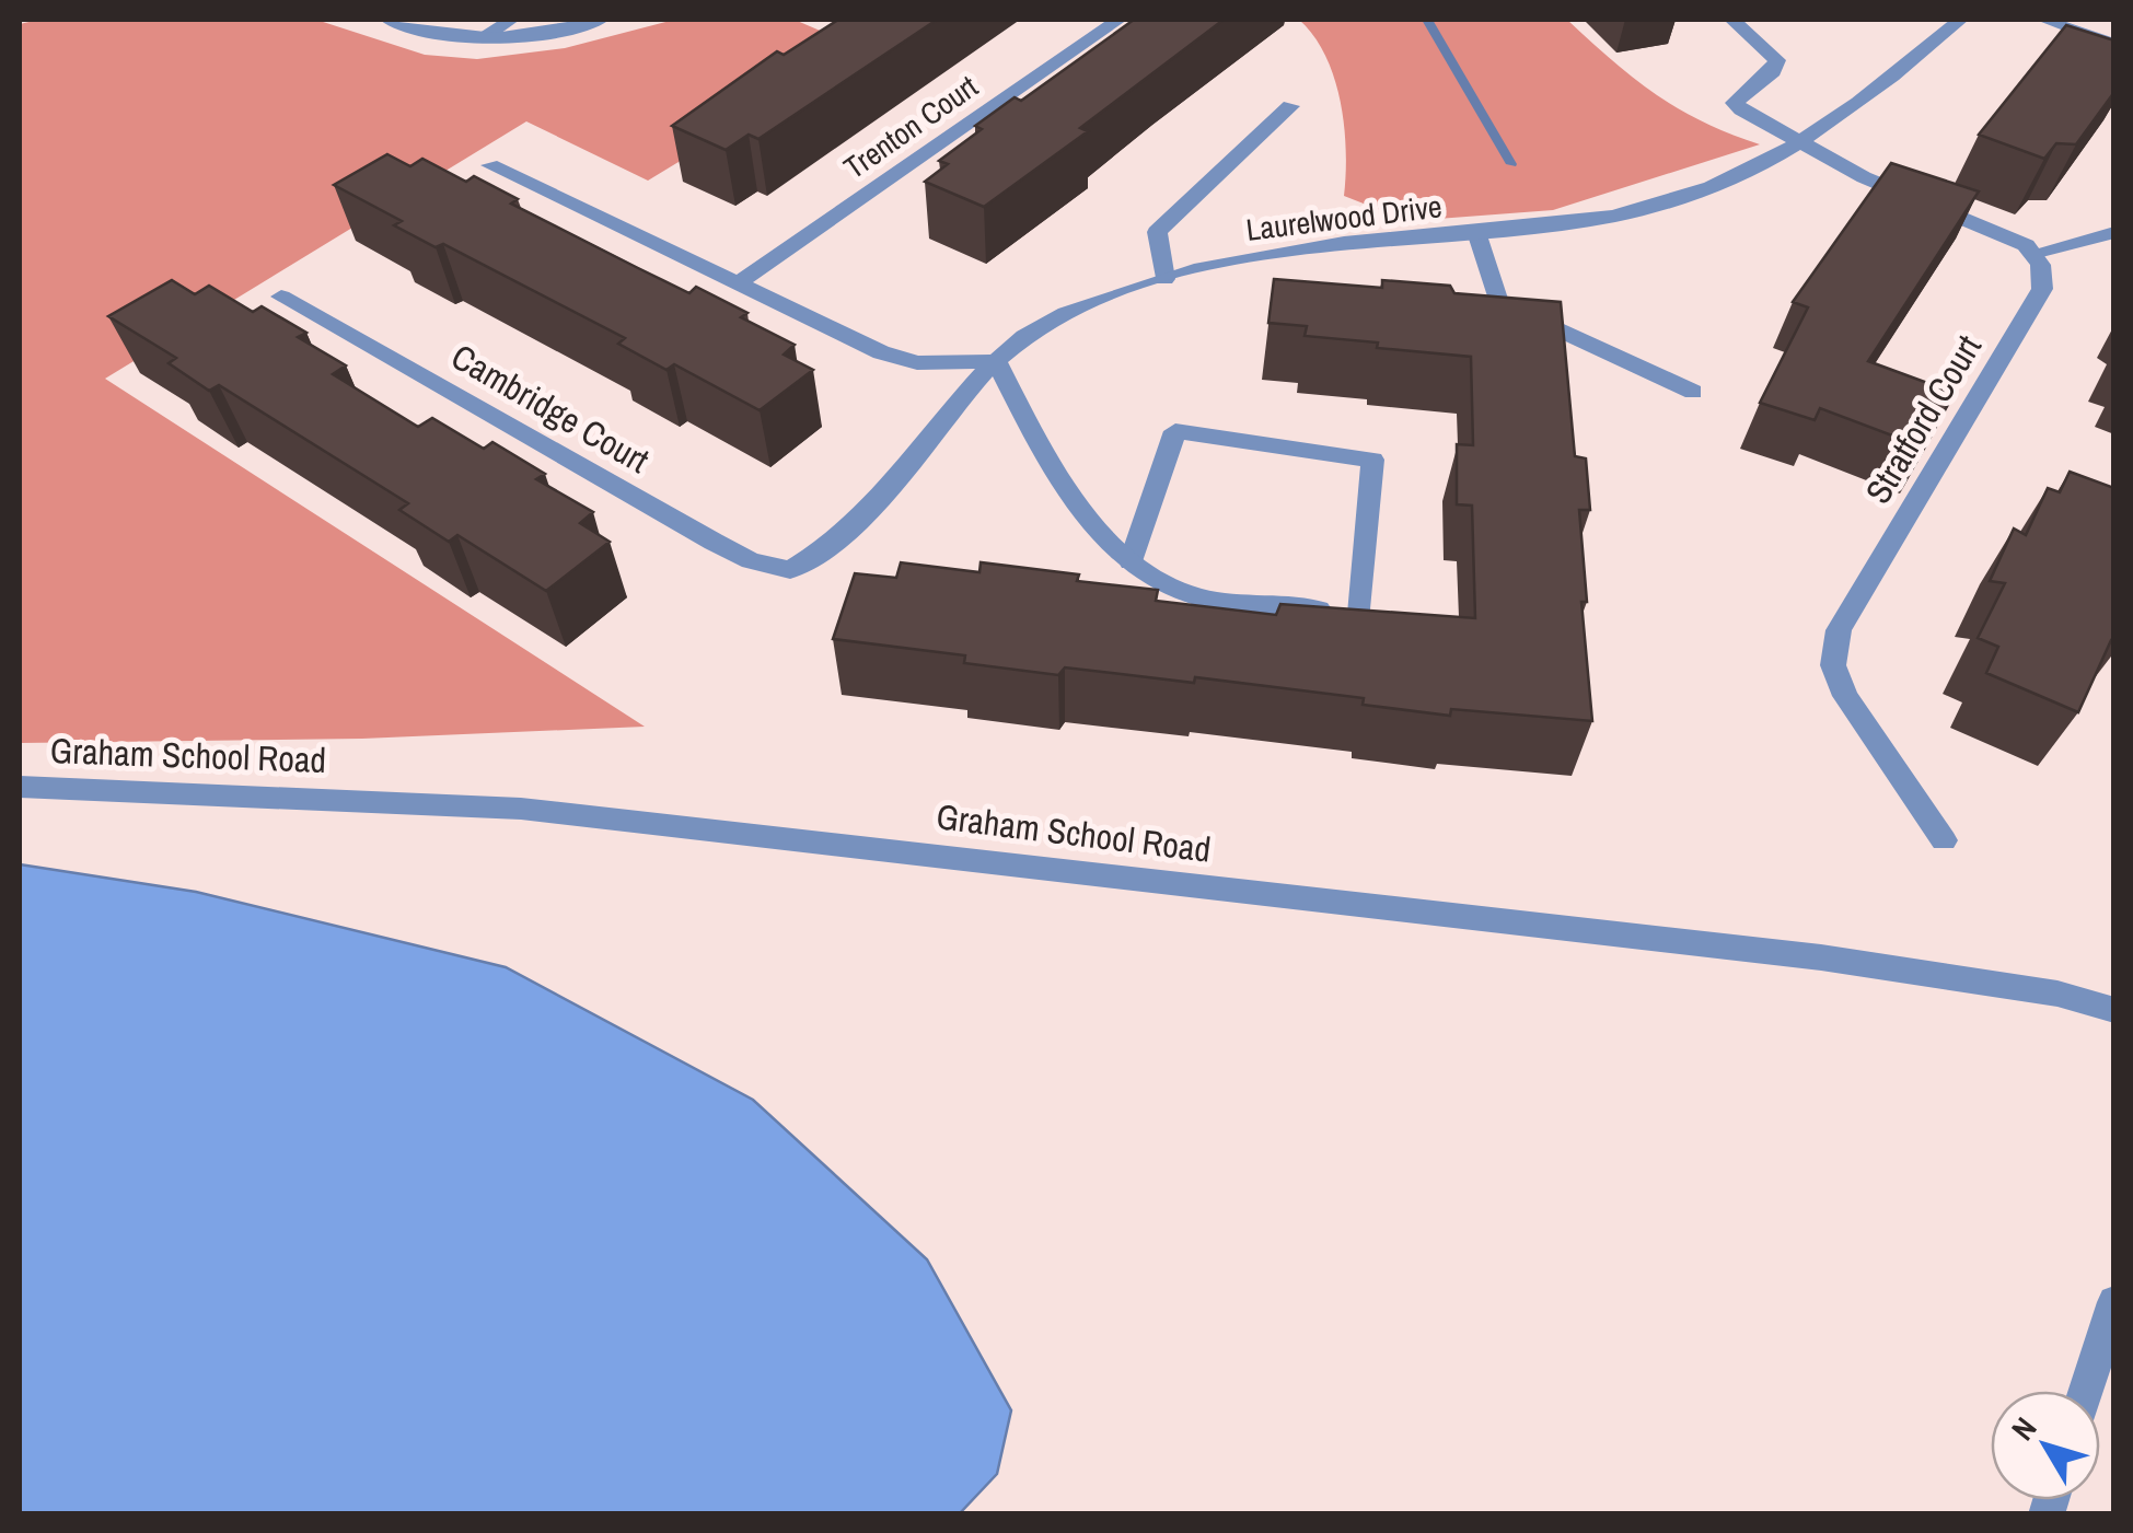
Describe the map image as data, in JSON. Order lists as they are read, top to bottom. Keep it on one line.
{"streets":{"street":["Trenton Court","Laurelwood Drive","Cambridge Court","Stratford Court","Graham School Road"]},"crossings":[["Laurelwood Drive","Cambridge Court"]],"north":"top left"}
